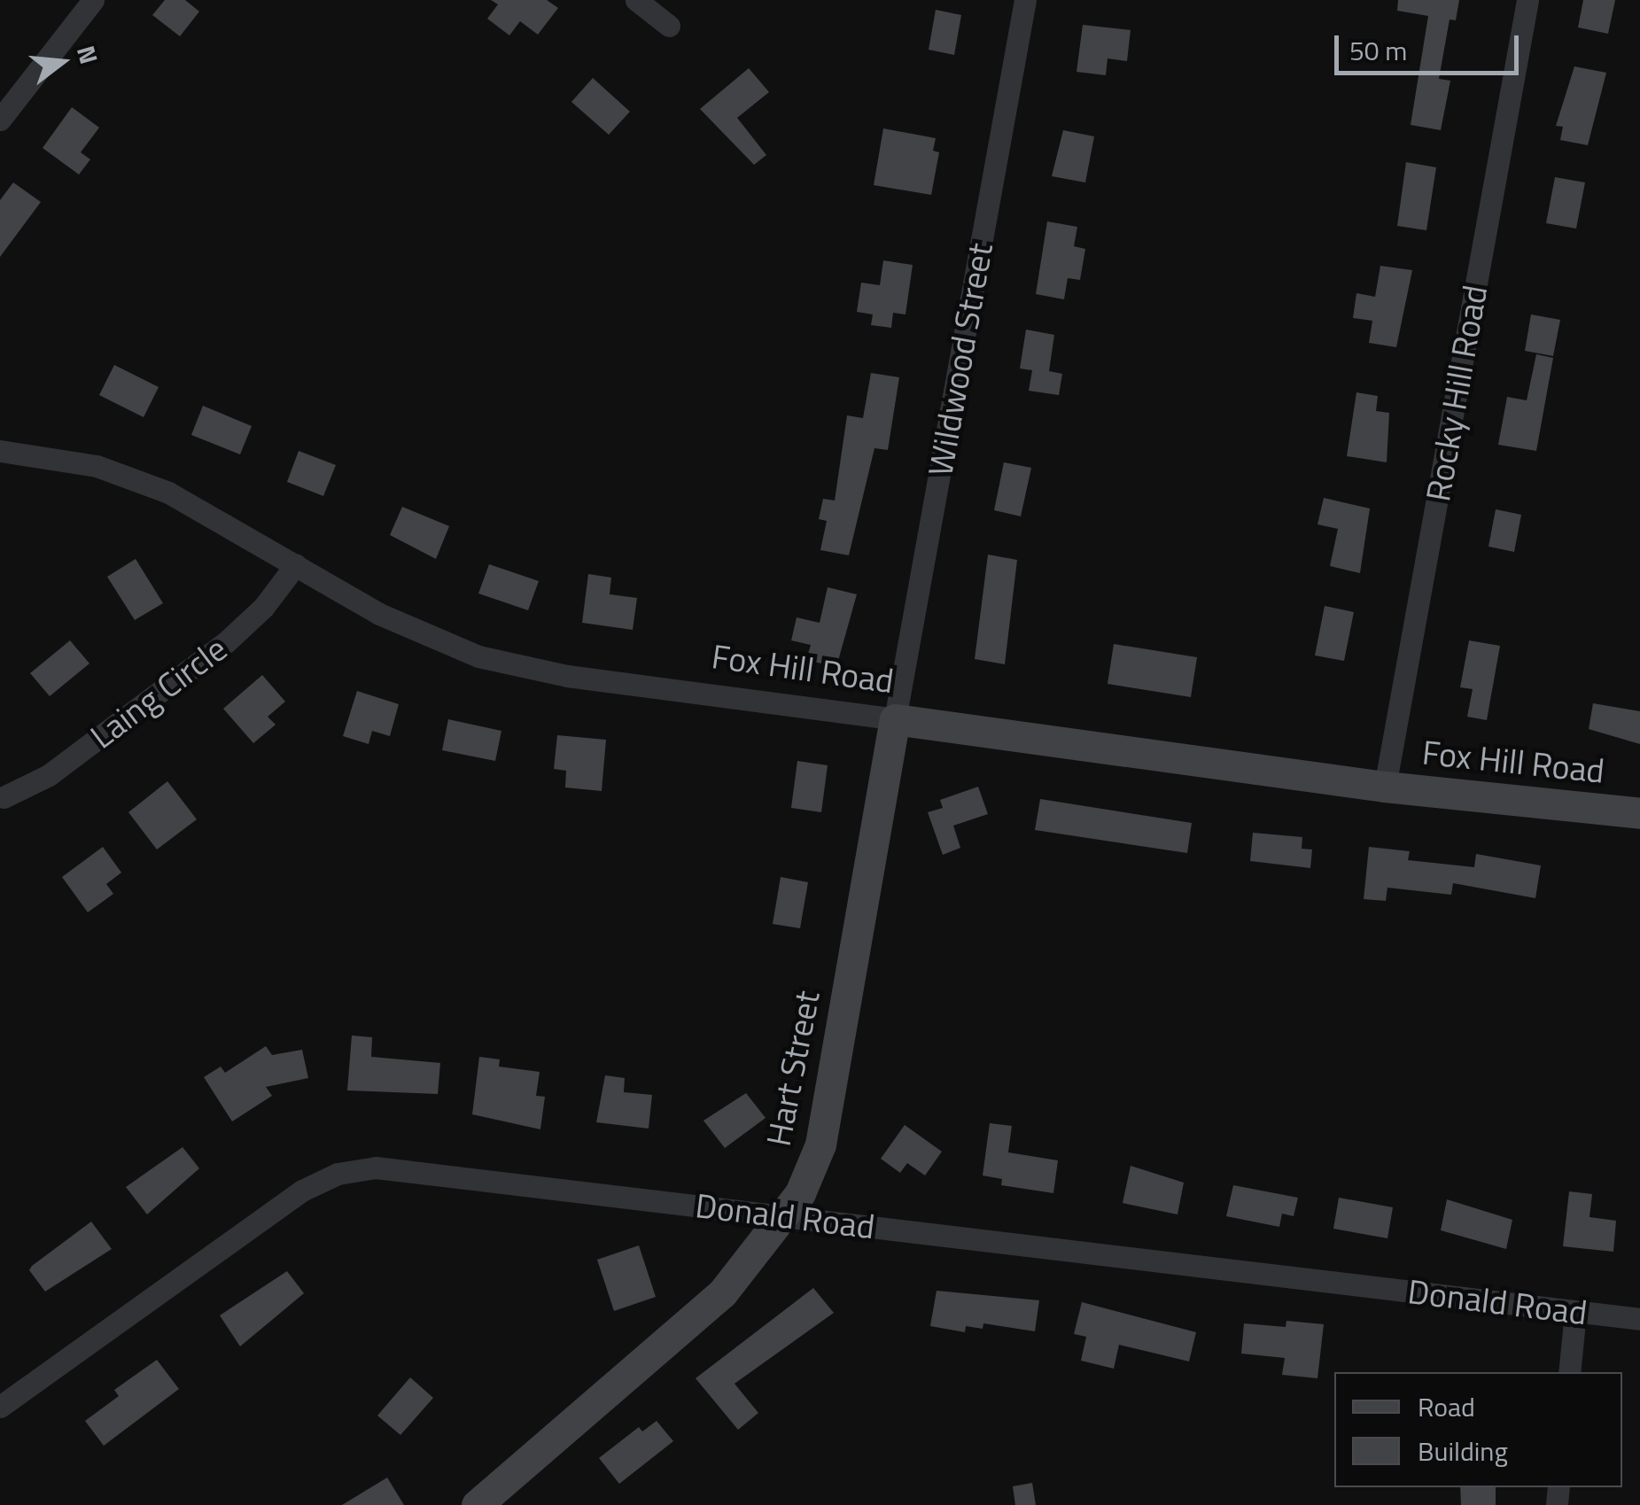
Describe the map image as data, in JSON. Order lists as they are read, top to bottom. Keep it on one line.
{"streets":{"street":["Wildwood Street","Rocky Hill Road","Fox Hill Road","Laing Circle","Hart Street","Donald Road"]},"crossings":[["Wildwood Street","Fox Hill Road"],["Wildwood Street","Hart Street"],["Rocky Hill Road","Fox Hill Road"],["Fox Hill Road","Laing Circle"],["Fox Hill Road","Hart Street"],["Hart Street","Donald Road"]],"legend":["Road","Building"],"scale_bar":"50 m","north":"right"}
